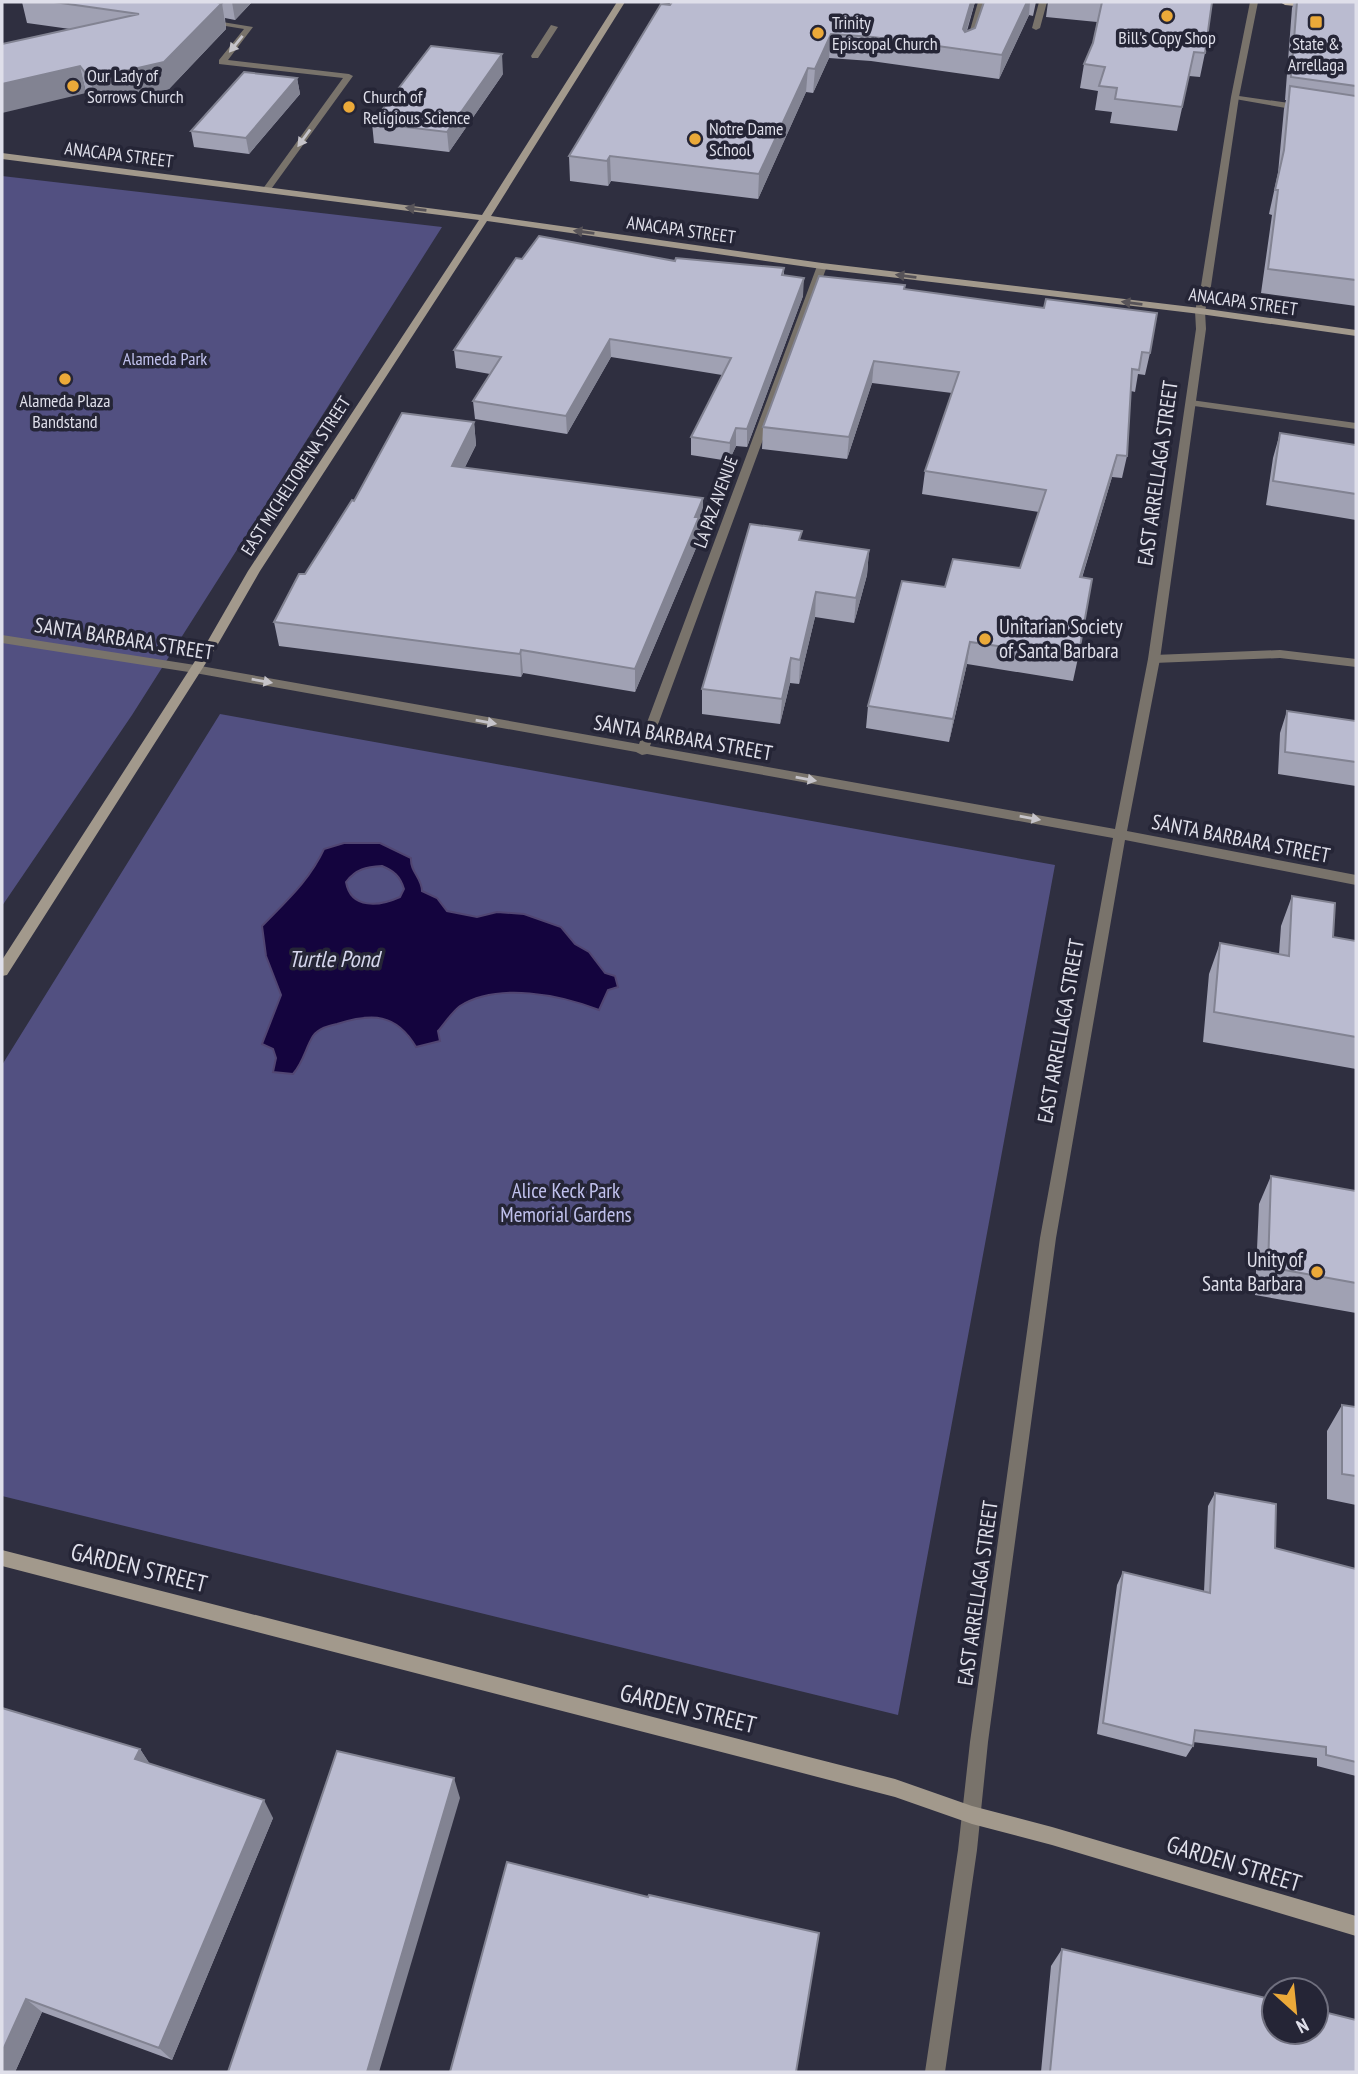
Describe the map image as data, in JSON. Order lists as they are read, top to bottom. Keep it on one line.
{"streets":{"street":["ANACAPA STREET","EAST ARRELLAGA STREET","EAST MICHELTORENA STREET","LA PAZ AVENUE","SANTA BARBARA STREET","GARDEN STREET"]},"crossings":[["ANACAPA STREET","EAST ARRELLAGA STREET"],["ANACAPA STREET","EAST MICHELTORENA STREET"],["ANACAPA STREET","LA PAZ AVENUE"],["EAST ARRELLAGA STREET","SANTA BARBARA STREET"],["EAST ARRELLAGA STREET","GARDEN STREET"],["EAST MICHELTORENA STREET","SANTA BARBARA STREET"],["LA PAZ AVENUE","SANTA BARBARA STREET"]],"one_way":["ANACAPA STREET","SANTA BARBARA STREET"],"water":["Turtle Pond"],"parks":["Alameda Park","Alice Keck Park Memorial Gardens"],"places":{"other":["Bill's Copy Shop","Trinity Episcopal Church","Our Lady of Sorrows Church","Church of Religious Science","Notre Dame School","Alameda Plaza Bandstand","Unitarian Society of Santa Barbara","Unity of Santa Barbara"],"transit":["State & Arrellaga"]},"north":"bottom right"}
